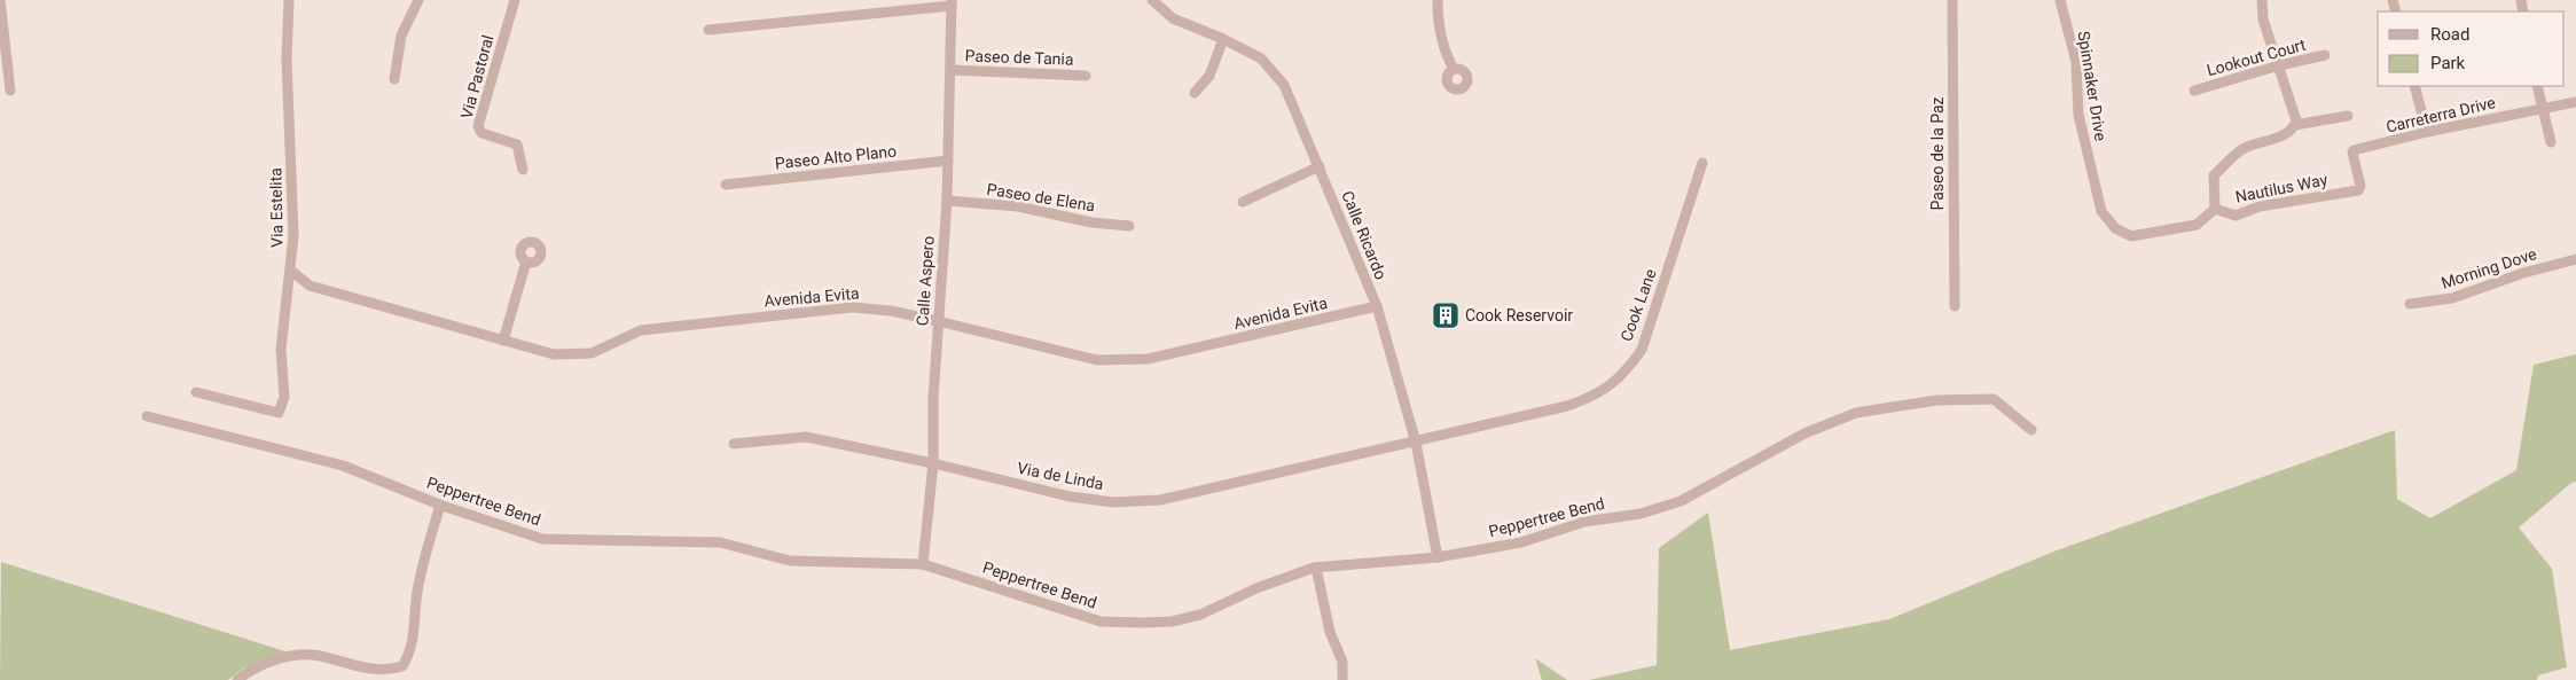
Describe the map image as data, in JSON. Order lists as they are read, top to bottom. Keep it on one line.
{"streets":{"street":["Paseo de Tania","Lookout Court","Via Pastoral","Spinnaker Drive","Carreterra Drive","Paseo de la Paz","Paseo Alto Plano","Nautilus Way","Paseo de Elena","Via Estelita","Calle Ricardo","Morning Dove","Calle Aspero","Avenida Evita","Cook Lane","Via de Linda","Peppertree Bend"]},"crossings":[["Paseo de Tania","Calle Aspero"],["Spinnaker Drive","Nautilus Way"],["Carreterra Drive","Nautilus Way"],["Paseo Alto Plano","Calle Aspero"],["Paseo de Elena","Calle Aspero"],["Via Estelita","Avenida Evita"],["Calle Ricardo","Avenida Evita"],["Calle Ricardo","Cook Lane"],["Calle Ricardo","Via de Linda"],["Calle Ricardo","Peppertree Bend"],["Calle Aspero","Avenida Evita"],["Calle Aspero","Via de Linda"],["Calle Aspero","Peppertree Bend"],["Cook Lane","Via de Linda"]],"places":{"building":["Cook Reservoir"]},"legend":["Road","Park"]}
